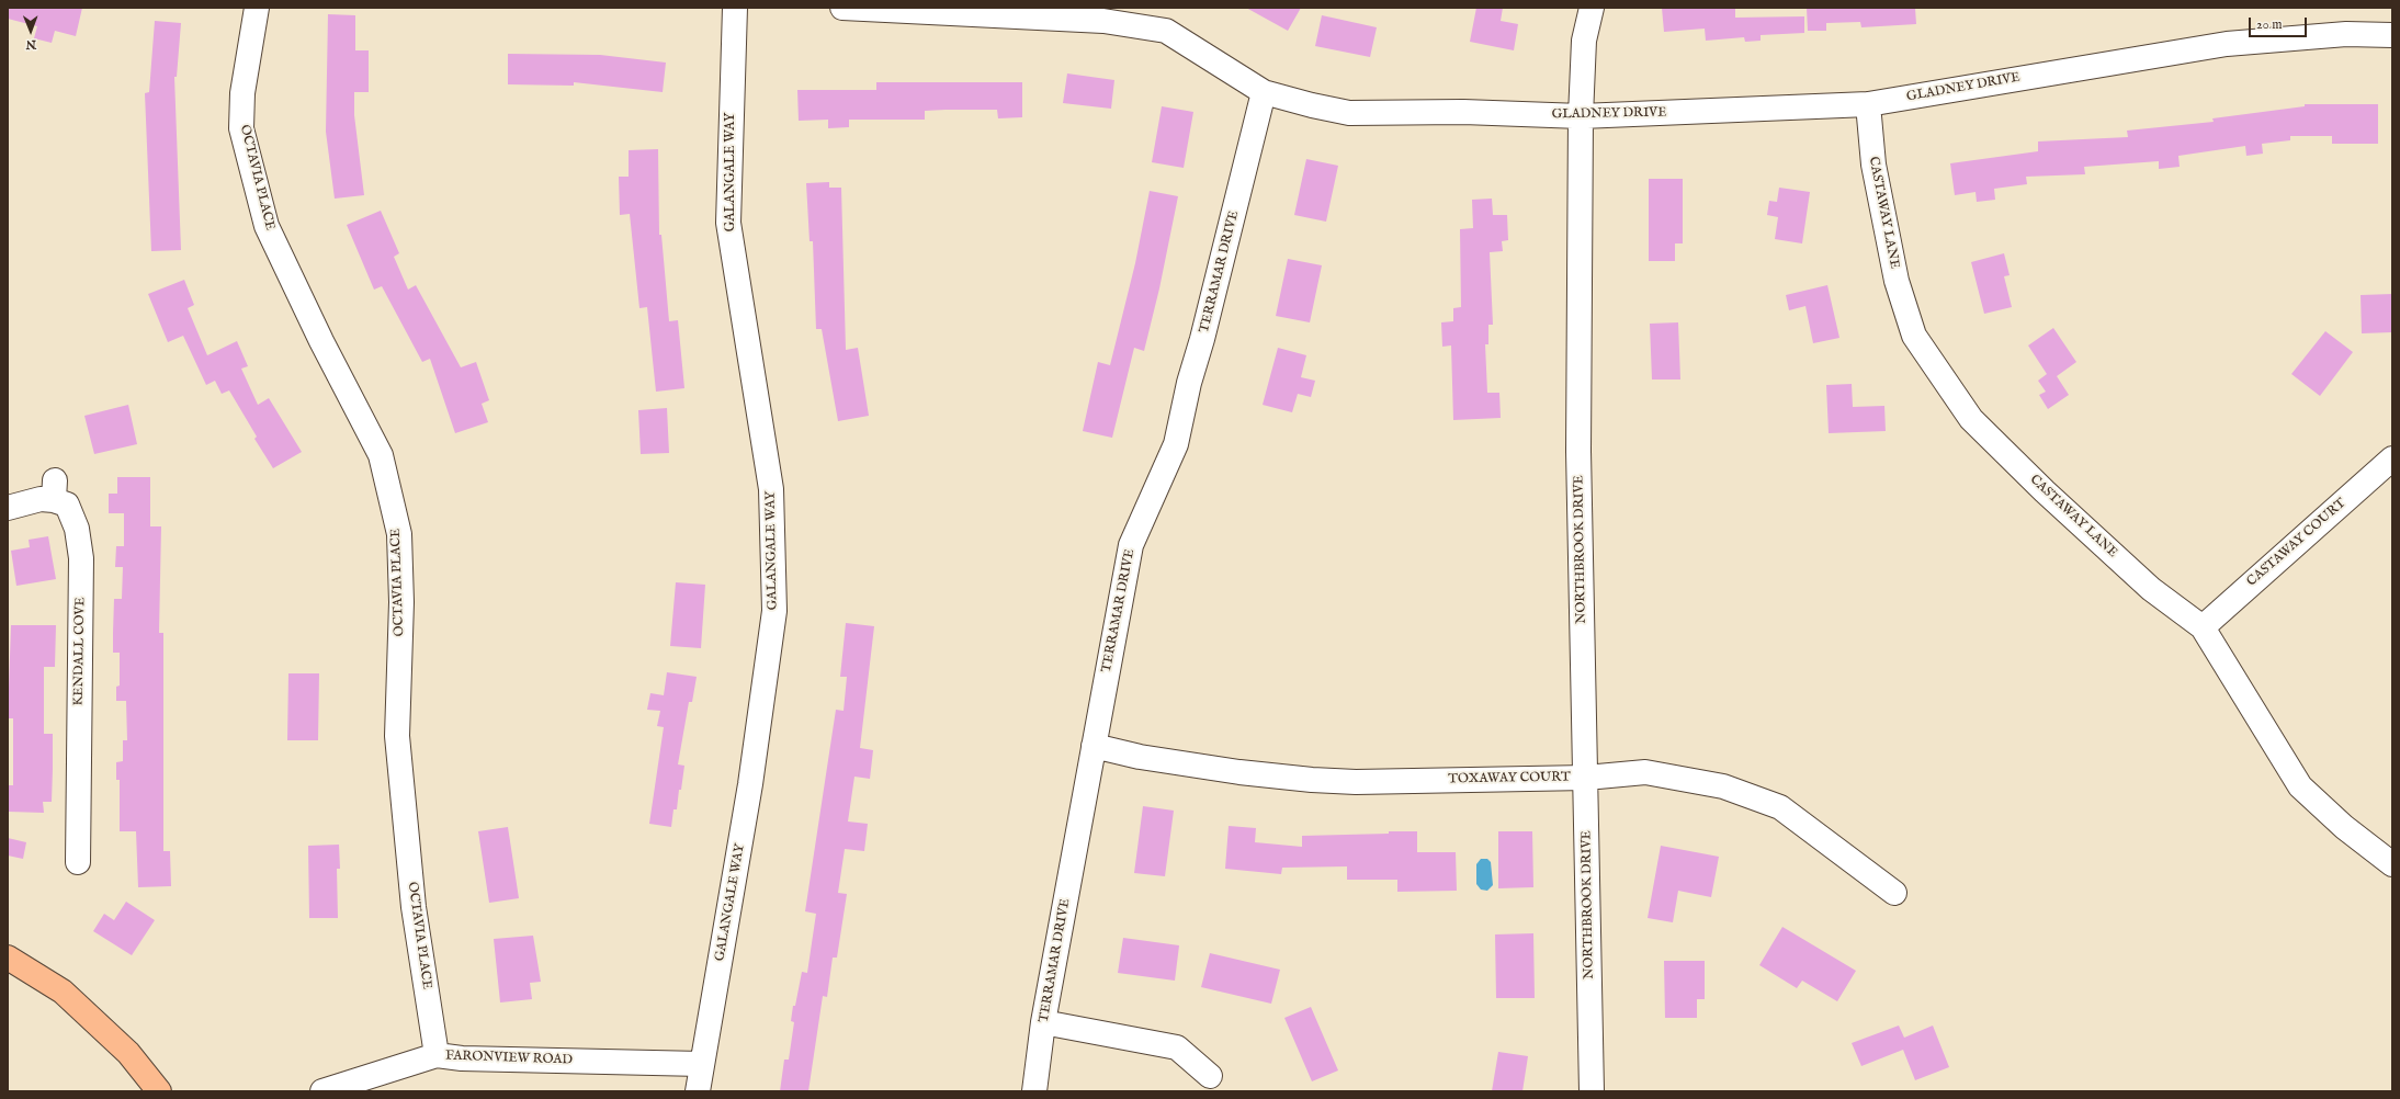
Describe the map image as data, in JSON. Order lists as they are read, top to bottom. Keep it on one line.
{"streets":{"street":["GLADNEY DRIVE","GALANGALE WAY","OCTAVIA PLACE","CASTAWAY LANE","TERRAMAR DRIVE","CASTAWAY COURT","NORTHBROOK DRIVE","KENDALL COVE","TOXAWAY COURT","FARONVIEW ROAD"]},"crossings":[["GLADNEY DRIVE","CASTAWAY LANE"],["GLADNEY DRIVE","TERRAMAR DRIVE"],["GLADNEY DRIVE","NORTHBROOK DRIVE"],["GALANGALE WAY","FARONVIEW ROAD"],["OCTAVIA PLACE","FARONVIEW ROAD"],["CASTAWAY LANE","CASTAWAY COURT"],["TERRAMAR DRIVE","TOXAWAY COURT"],["NORTHBROOK DRIVE","TOXAWAY COURT"]],"scale_bar":"20 m","north":"bottom"}
